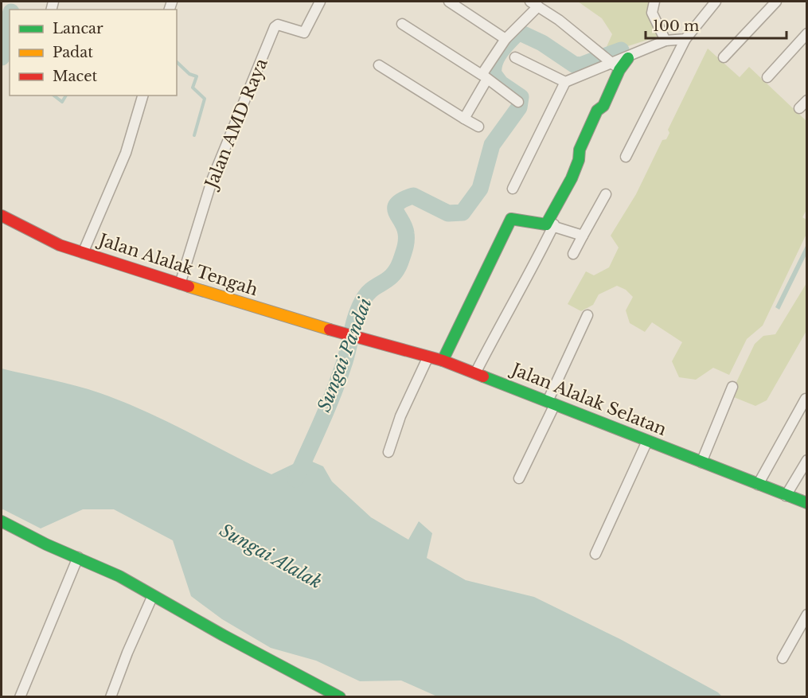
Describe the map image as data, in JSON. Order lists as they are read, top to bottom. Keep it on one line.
{"streets":{"street":["Jalan AMD Raya","Jalan Alalak Tengah","Jalan Alalak Selatan"]},"crossings":[["Jalan AMD Raya","Jalan Alalak Tengah"],["Jalan Alalak Tengah","Jalan Alalak Selatan"]],"water":["Sungai Pandai","Sungai Alalak"],"legend":["Lancar","Padat","Macet"],"scale_bar":"100 m"}
